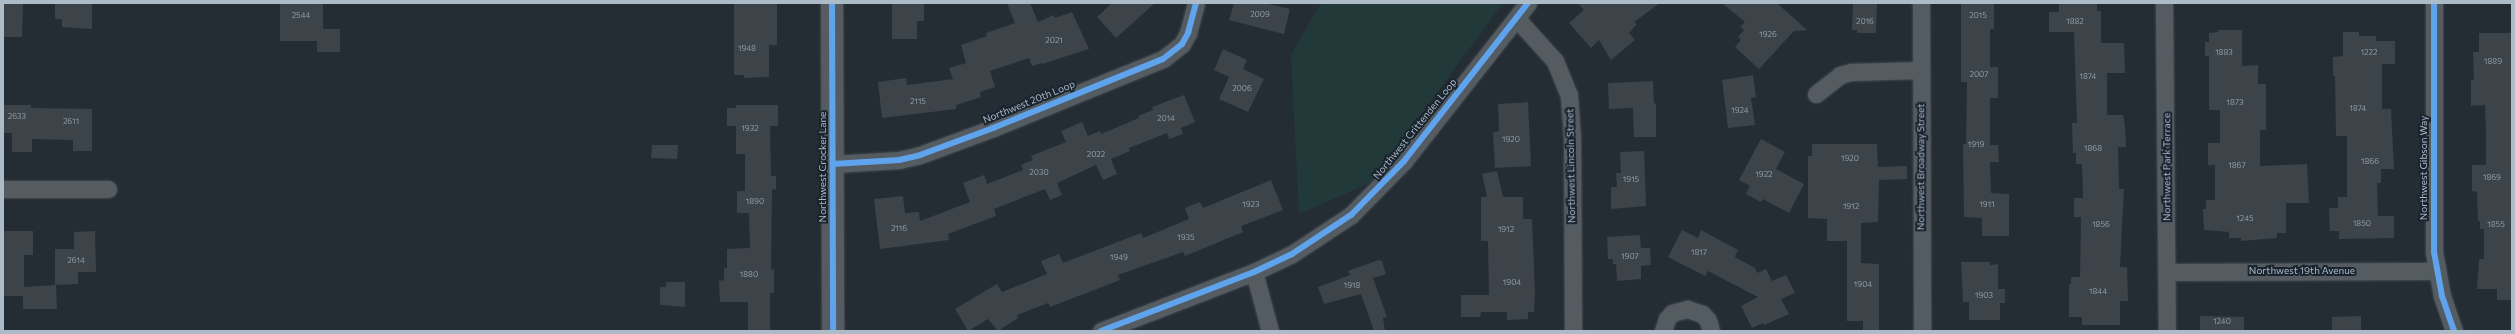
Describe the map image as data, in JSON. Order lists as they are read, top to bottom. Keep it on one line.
{"streets":{"street":["Northwest 20th Loop","Northwest Crittenden Loop","Northwest Lincoln Street","Northwest Crocker Lane","Northwest Broadway Street","Northwest Park Terrace","Northwest Gibson Way","Northwest 19th Avenue"]},"crossings":[["Northwest 20th Loop","Northwest Crocker Lane"],["Northwest Crittenden Loop","Northwest Lincoln Street"],["Northwest Park Terrace","Northwest 19th Avenue"],["Northwest Gibson Way","Northwest 19th Avenue"]],"house_numbers":["2009","2544","2015","2016","1882","1926","2021","1948","1883","1222","1889","2007","1874","2006","2115","1873","1874","1924","2633","2014","2611","1932","1920","1919","1868","2022","1920","1866","1867","2030","1922","1869","1915","1890","1923","1911","1912","1245","1850","1856","1855","2116","1912","1935","1817","1907","1949","2614","1880","1904","1904","1918","1844","1903","1240"]}
